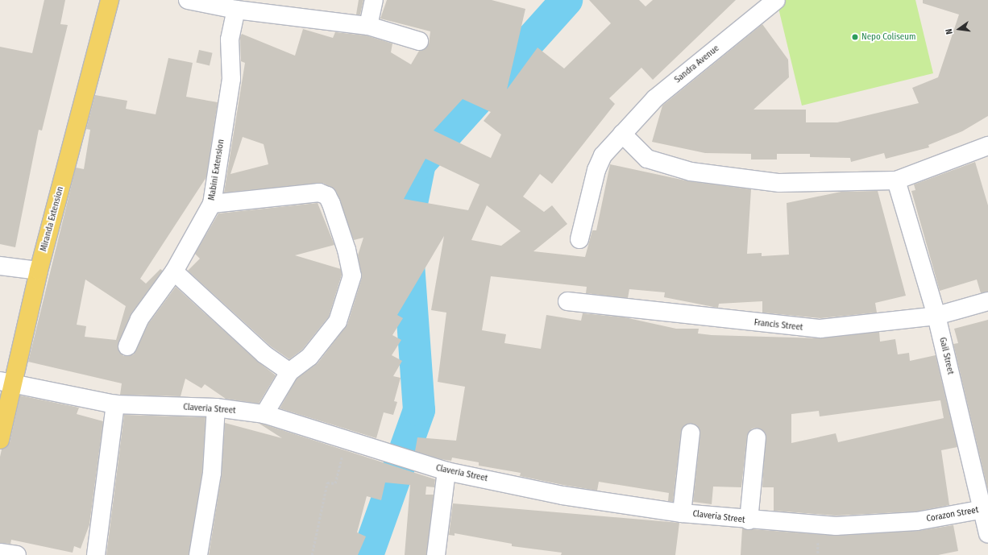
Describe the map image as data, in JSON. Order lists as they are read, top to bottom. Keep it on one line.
{"streets":{"main road":["Miranda Extension"],"street":["Sandra Avenue","Mabini Extension","Francis Street","Gail Street","Claveria Street","Corazon Street"]},"crossings":[["Miranda Extension","Claveria Street"],["Francis Street","Gail Street"],["Gail Street","Corazon Street"],["Claveria Street","Corazon Street"]],"places":["Nepo Coliseum"],"north":"left"}
